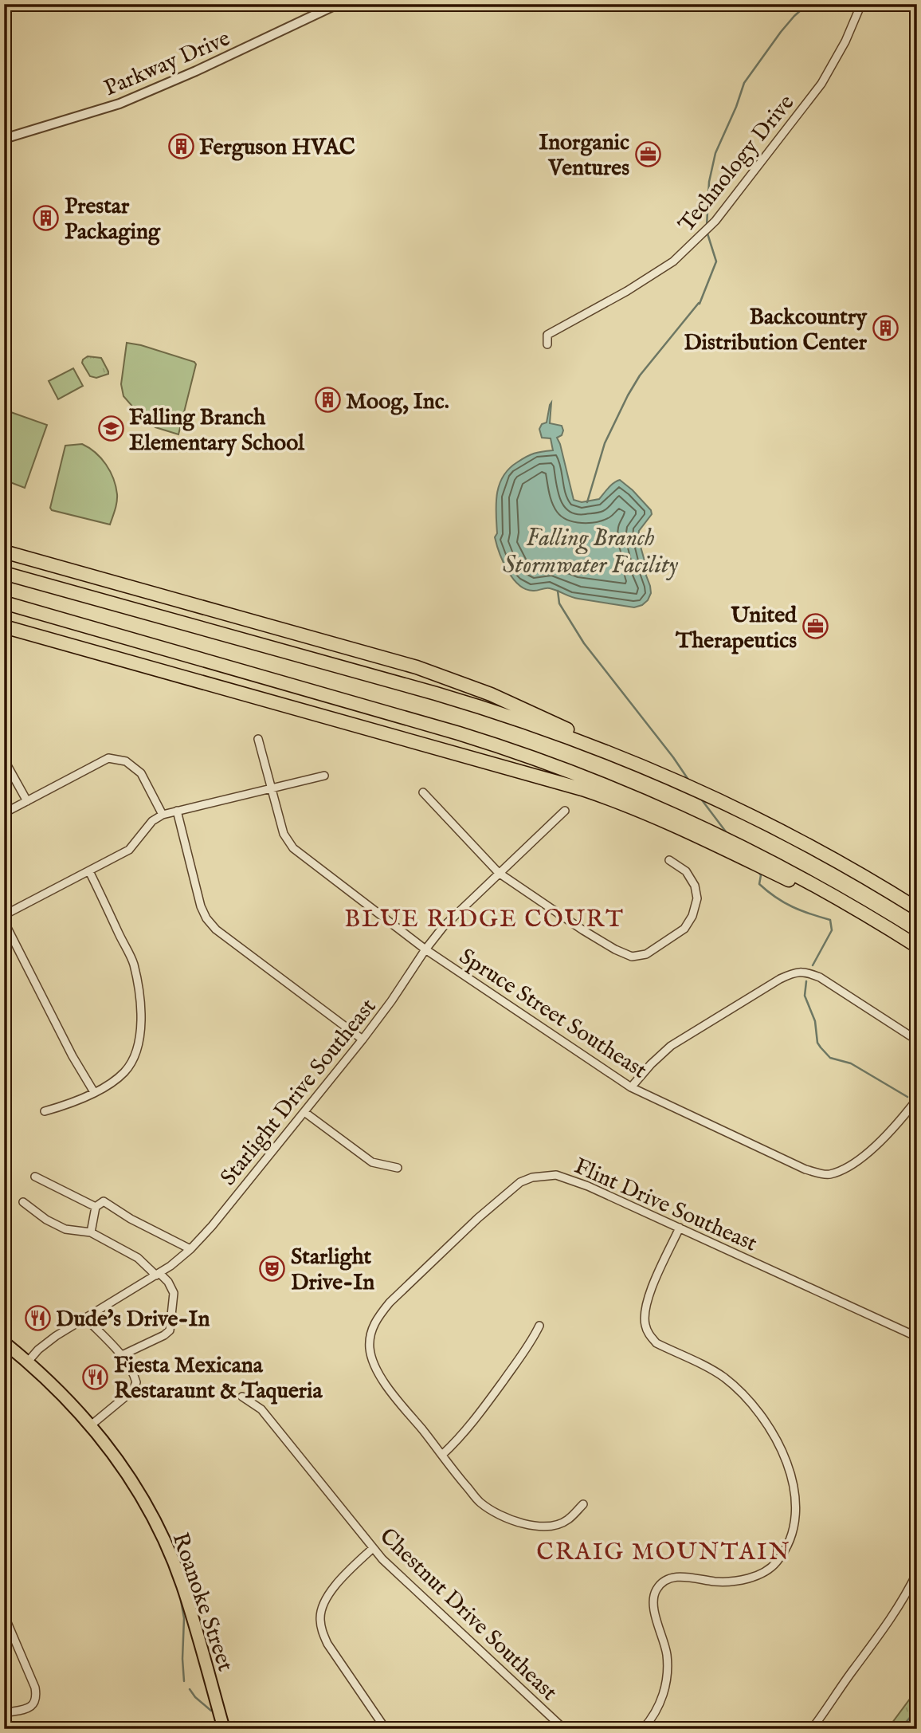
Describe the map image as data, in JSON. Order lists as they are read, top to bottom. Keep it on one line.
{"streets":{"main road":["Roanoke Street"],"street":["Parkway Drive","Technology Drive","Spruce Street Southeast","Starlight Drive Southeast","Flint Drive Southeast","Chestnut Drive Southeast"]},"crossings":[["Spruce Street Southeast","Starlight Drive Southeast"],["Starlight Drive Southeast","Roanoke Street"]],"districts":["BLUE RIDGE COURT","CRAIG MOUNTAIN"],"water":["Falling Branch Stormwater Facility"],"places":{"building":["Ferguson HVAC","Prestar Packaging","Backcountry Distribution Center","Moog, Inc."],"office":["Inorganic Ventures","United Therapeutics"],"school or university":["Falling Branch Elementary School"],"theatre":["Starlight Drive-In"],"restaurant":["Dude's Drive-In","Fiesta Mexicana Restaraunt & Taqueria"]}}
